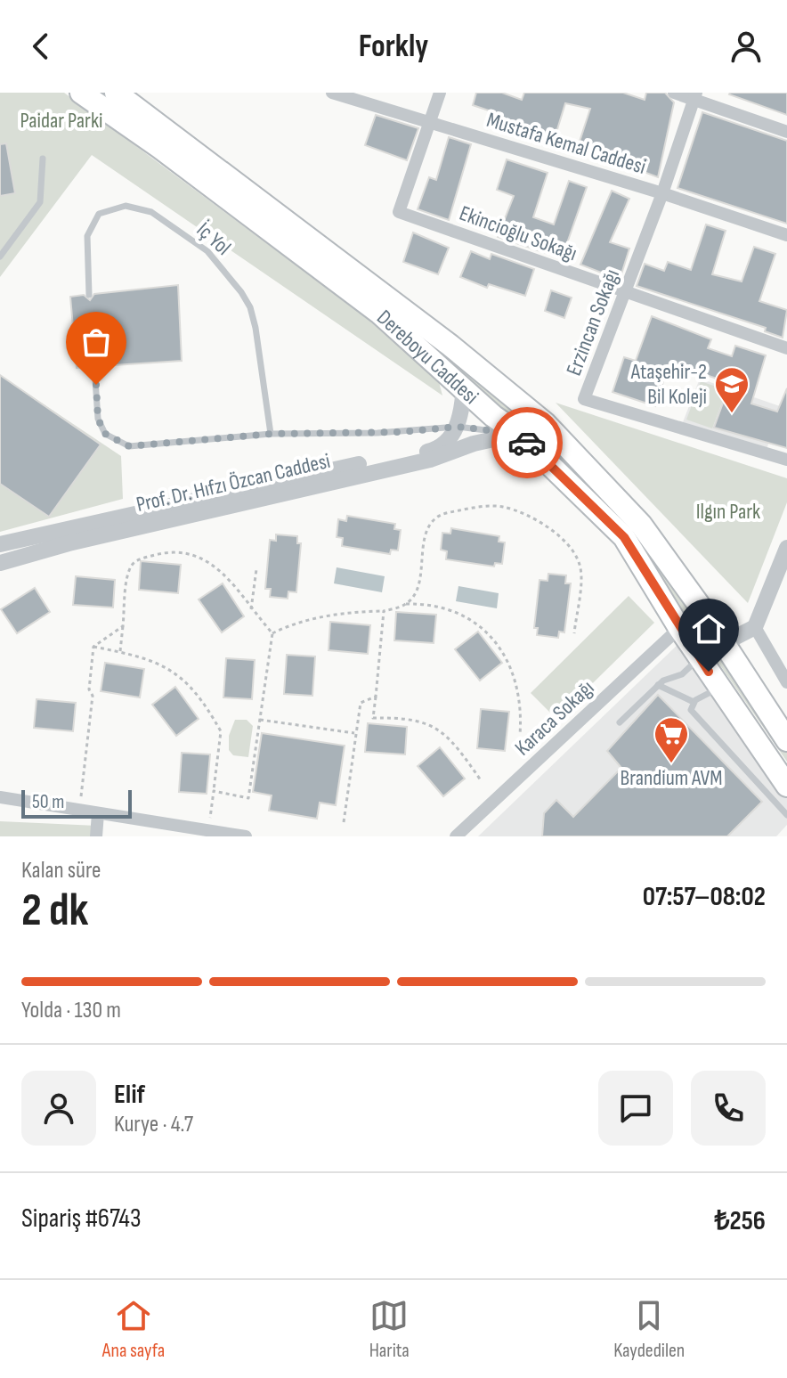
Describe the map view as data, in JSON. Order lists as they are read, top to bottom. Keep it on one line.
{"streets":{"main road":["Dereboyu Caddesi"],"street":["Mustafa Kemal Caddesi","Ekincioğlu Sokağı","Erzincan Sokağı","Prof. Dr. Hıfzı Özcan Caddesi","Karaca Sokağı"],"lane":["İç Yol"]},"crossings":[["Mustafa Kemal Caddesi","Ekincioğlu Sokağı"],["Mustafa Kemal Caddesi","Erzincan Sokağı"],["Ekincioğlu Sokağı","Erzincan Sokağı"],["Dereboyu Caddesi","Prof. Dr. Hıfzı Özcan Caddesi"],["Dereboyu Caddesi","Karaca Sokağı"]],"parks":["Paidar Parki","Ilgın Park"],"places":{"school or university":["Ataşehir-2 Bil Koleji"],"supermarket":["Brandium AVM"]},"scale_bar":"50 m","page":{"header":"Forkly","scale":"50 m","heading":["2 dk","Kalan süre","07:57–08:02"],"panel":["Elif","Kurye · 4.7","Sipariş #6743","₺256"],"bar":"Yolda · 130 m","tabs":["Ana sayfa","Harita","Kaydedilen"]}}
